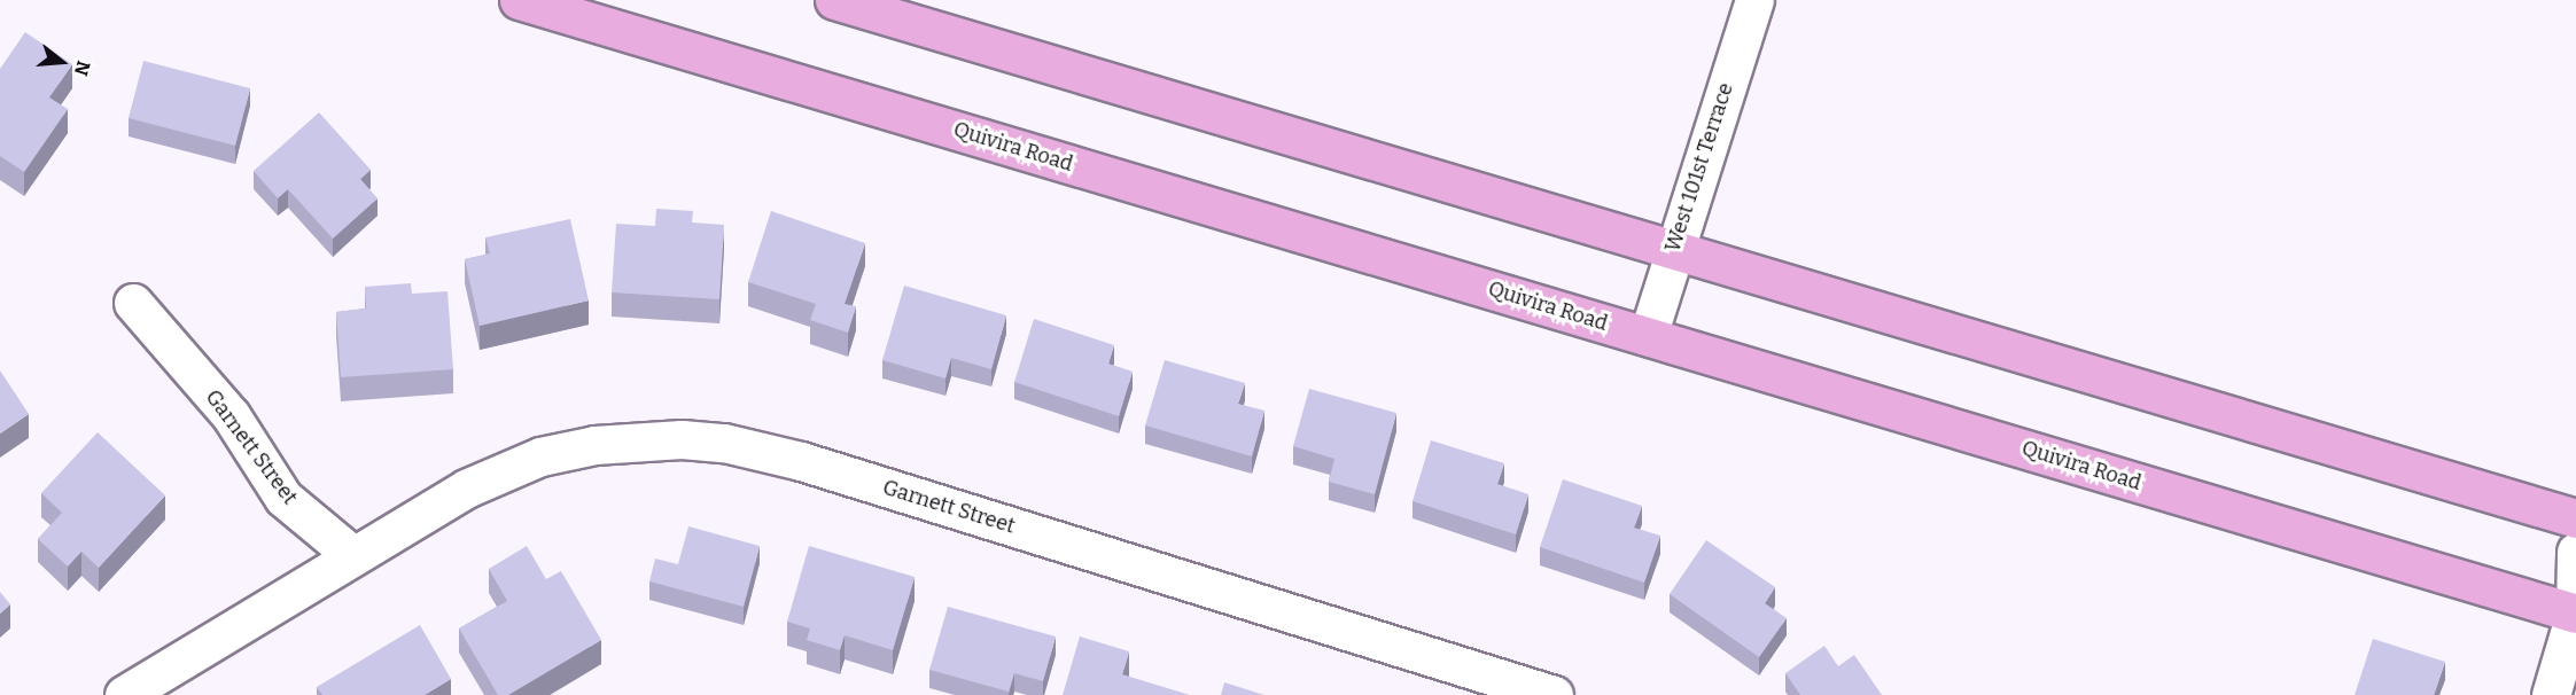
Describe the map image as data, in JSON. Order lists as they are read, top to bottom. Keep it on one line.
{"streets":{"main road":["Quivira Road"],"street":["West 101st Terrace","Garnett Street"]},"crossings":[["Quivira Road","West 101st Terrace"]],"north":"right"}
